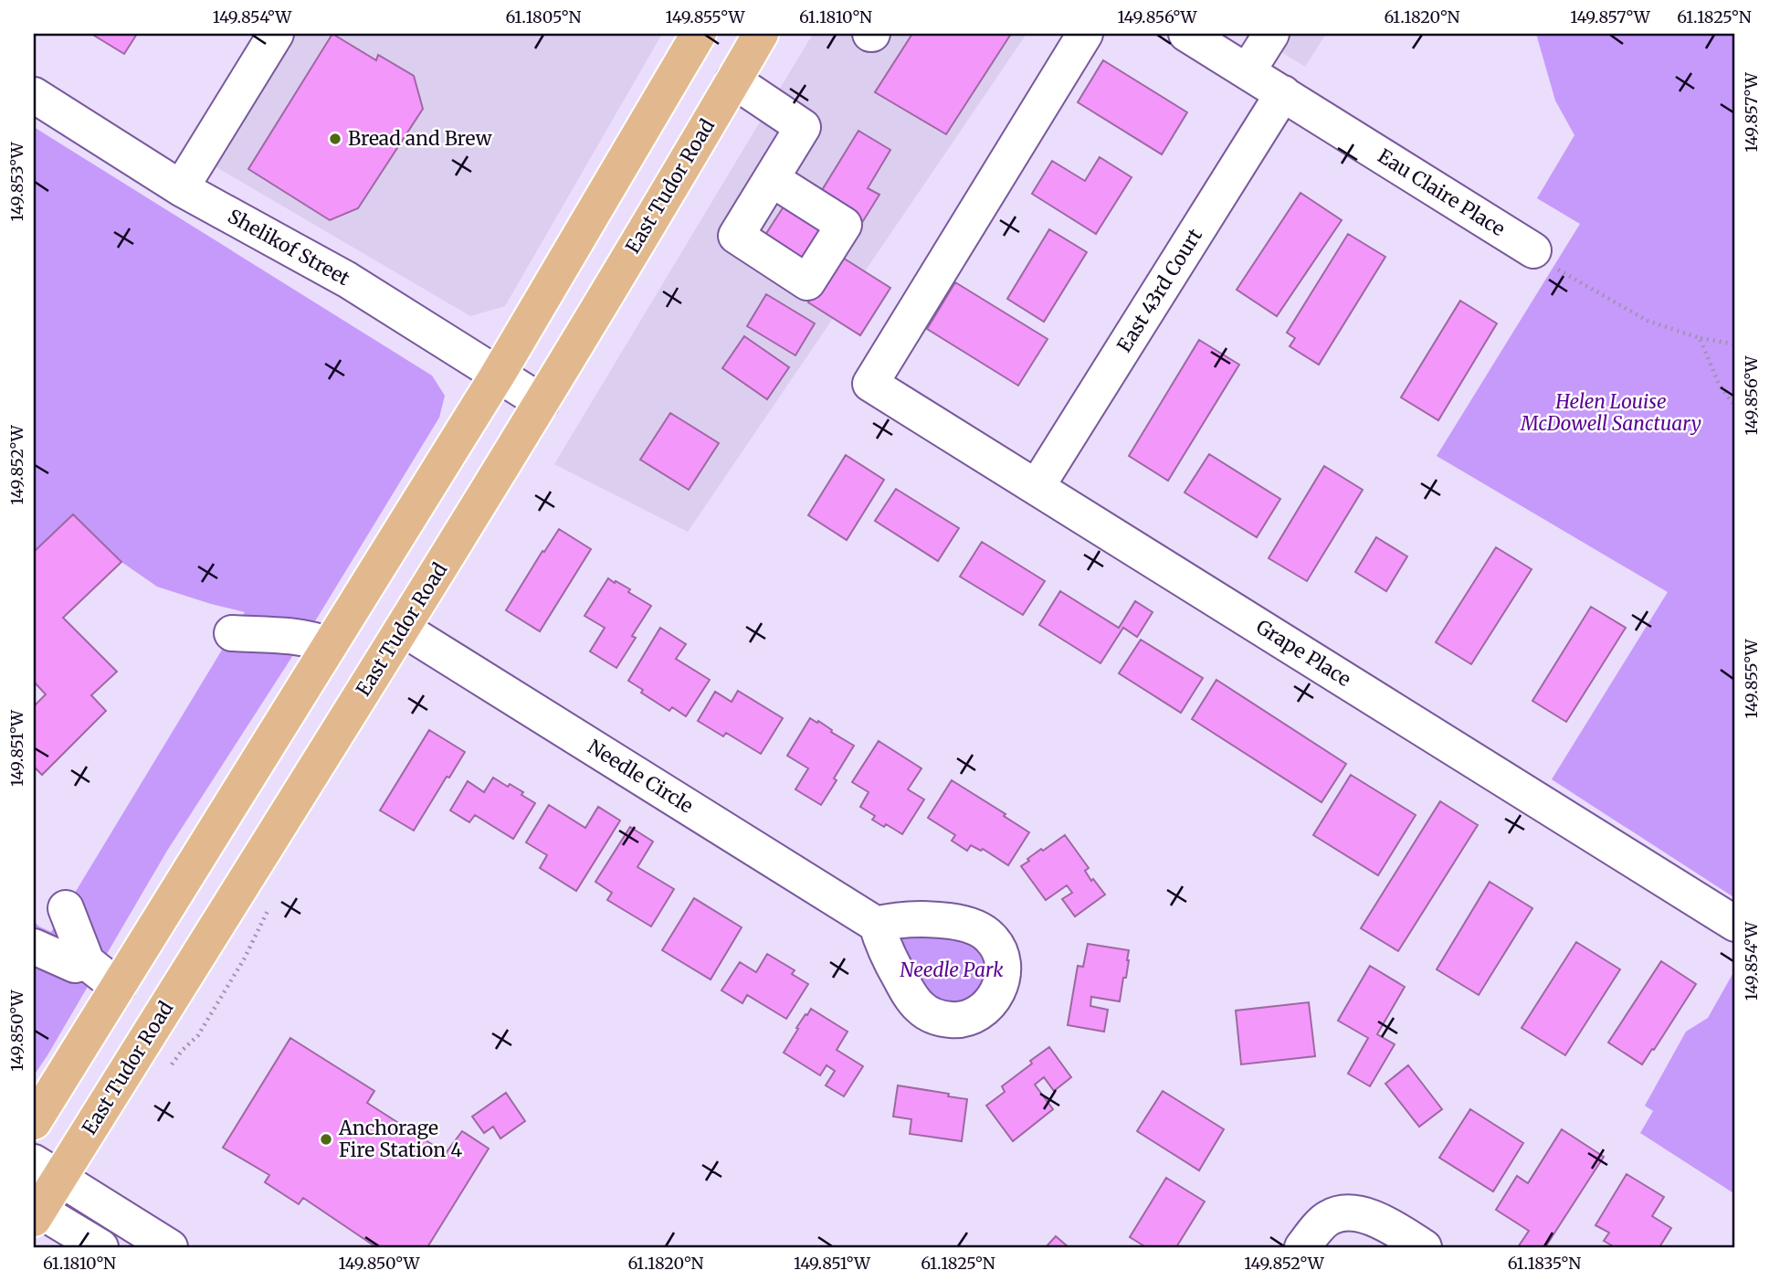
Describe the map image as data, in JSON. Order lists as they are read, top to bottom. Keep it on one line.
{"streets":{"main road":["East Tudor Road"],"street":["Eau Claire Place","Shelikof Street","East 43rd Court","Grape Place","Needle Circle"]},"crossings":[["East Tudor Road","Shelikof Street"],["East Tudor Road","Needle Circle"],["Eau Claire Place","East 43rd Court"],["East 43rd Court","Grape Place"]],"parks":["Helen Louise McDowell Sanctuary","Needle Park"],"places":["Bread and Brew","Anchorage Fire Station 4"],"coordinates":["149.854°W","61.1805°N","149.855°W","61.1810°N","149.856°W","61.1820°N","149.857°W","61.1825°N","149.853°W","149.852°W","149.851°W","149.850°W","61.1835°N"]}
